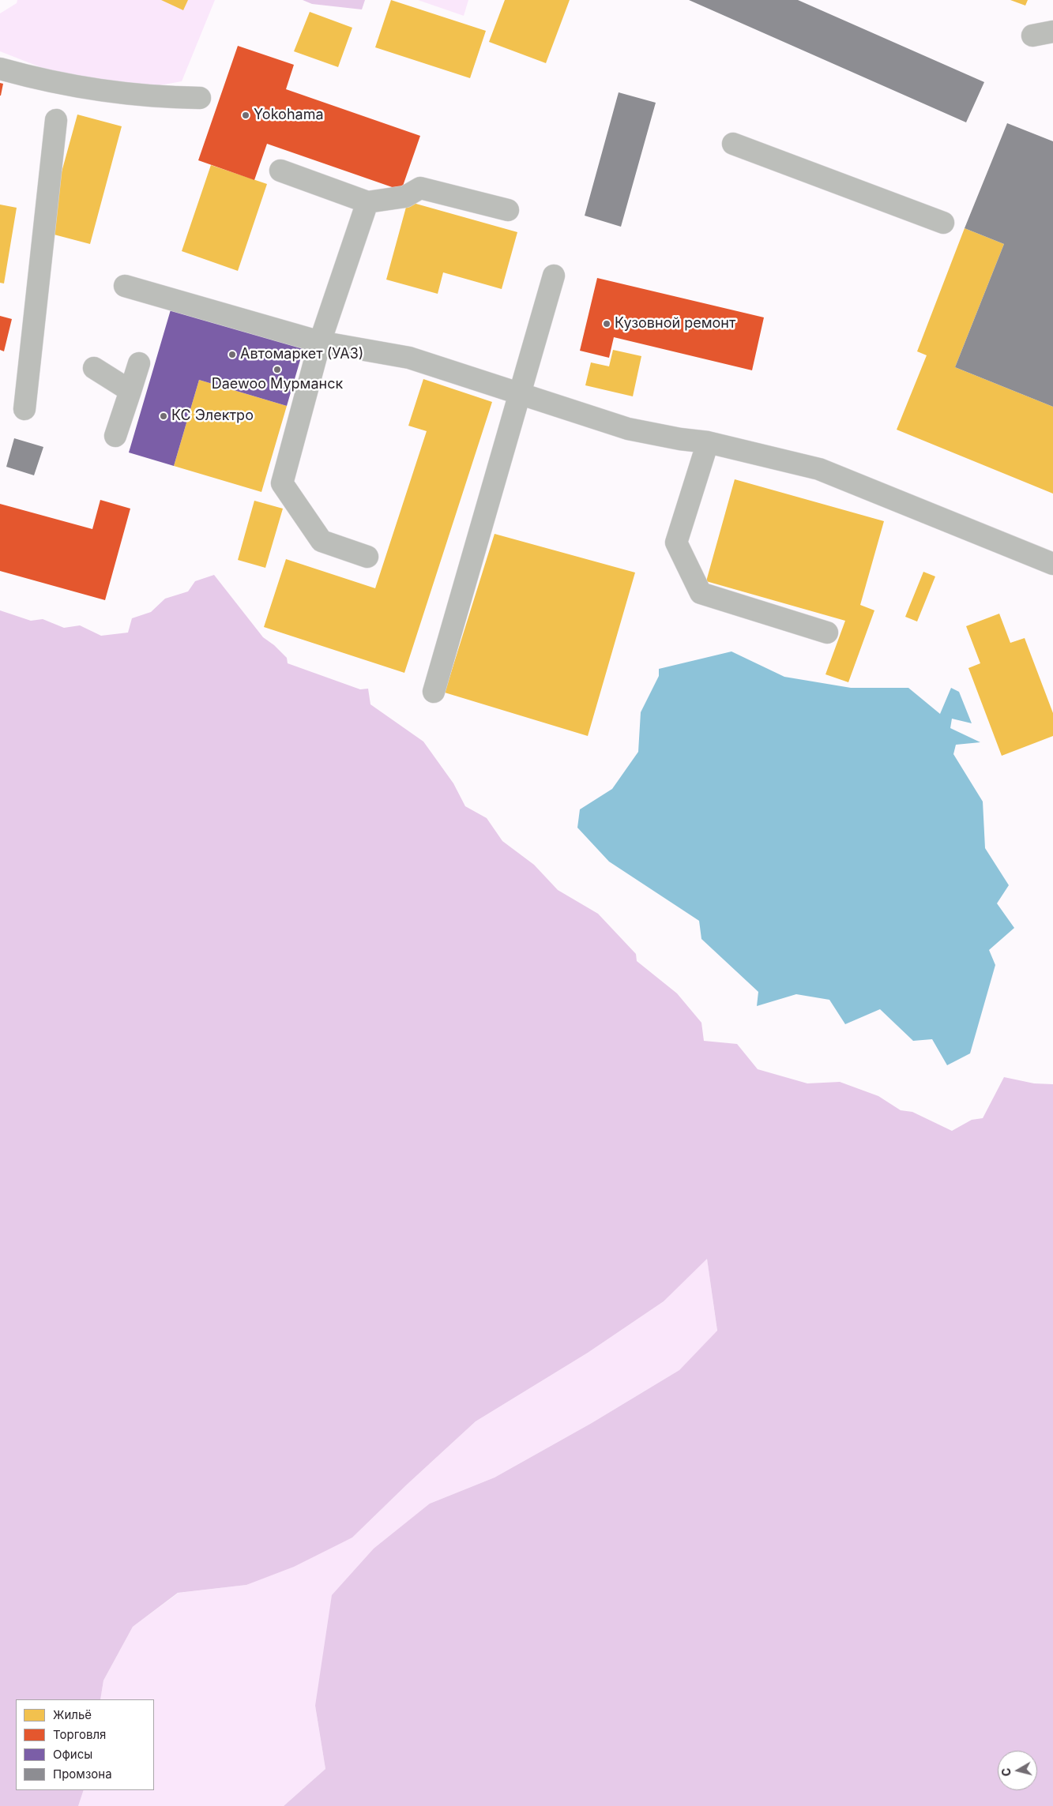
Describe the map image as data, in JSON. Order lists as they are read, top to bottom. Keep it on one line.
{"places":["Yokohama","Кузовной ремонт","Автомаркет (УАЗ)","Daewoo Мурманск","КС Электро"],"legend":["Жильё","Торговля","Офисы","Промзона"],"north":"left"}
